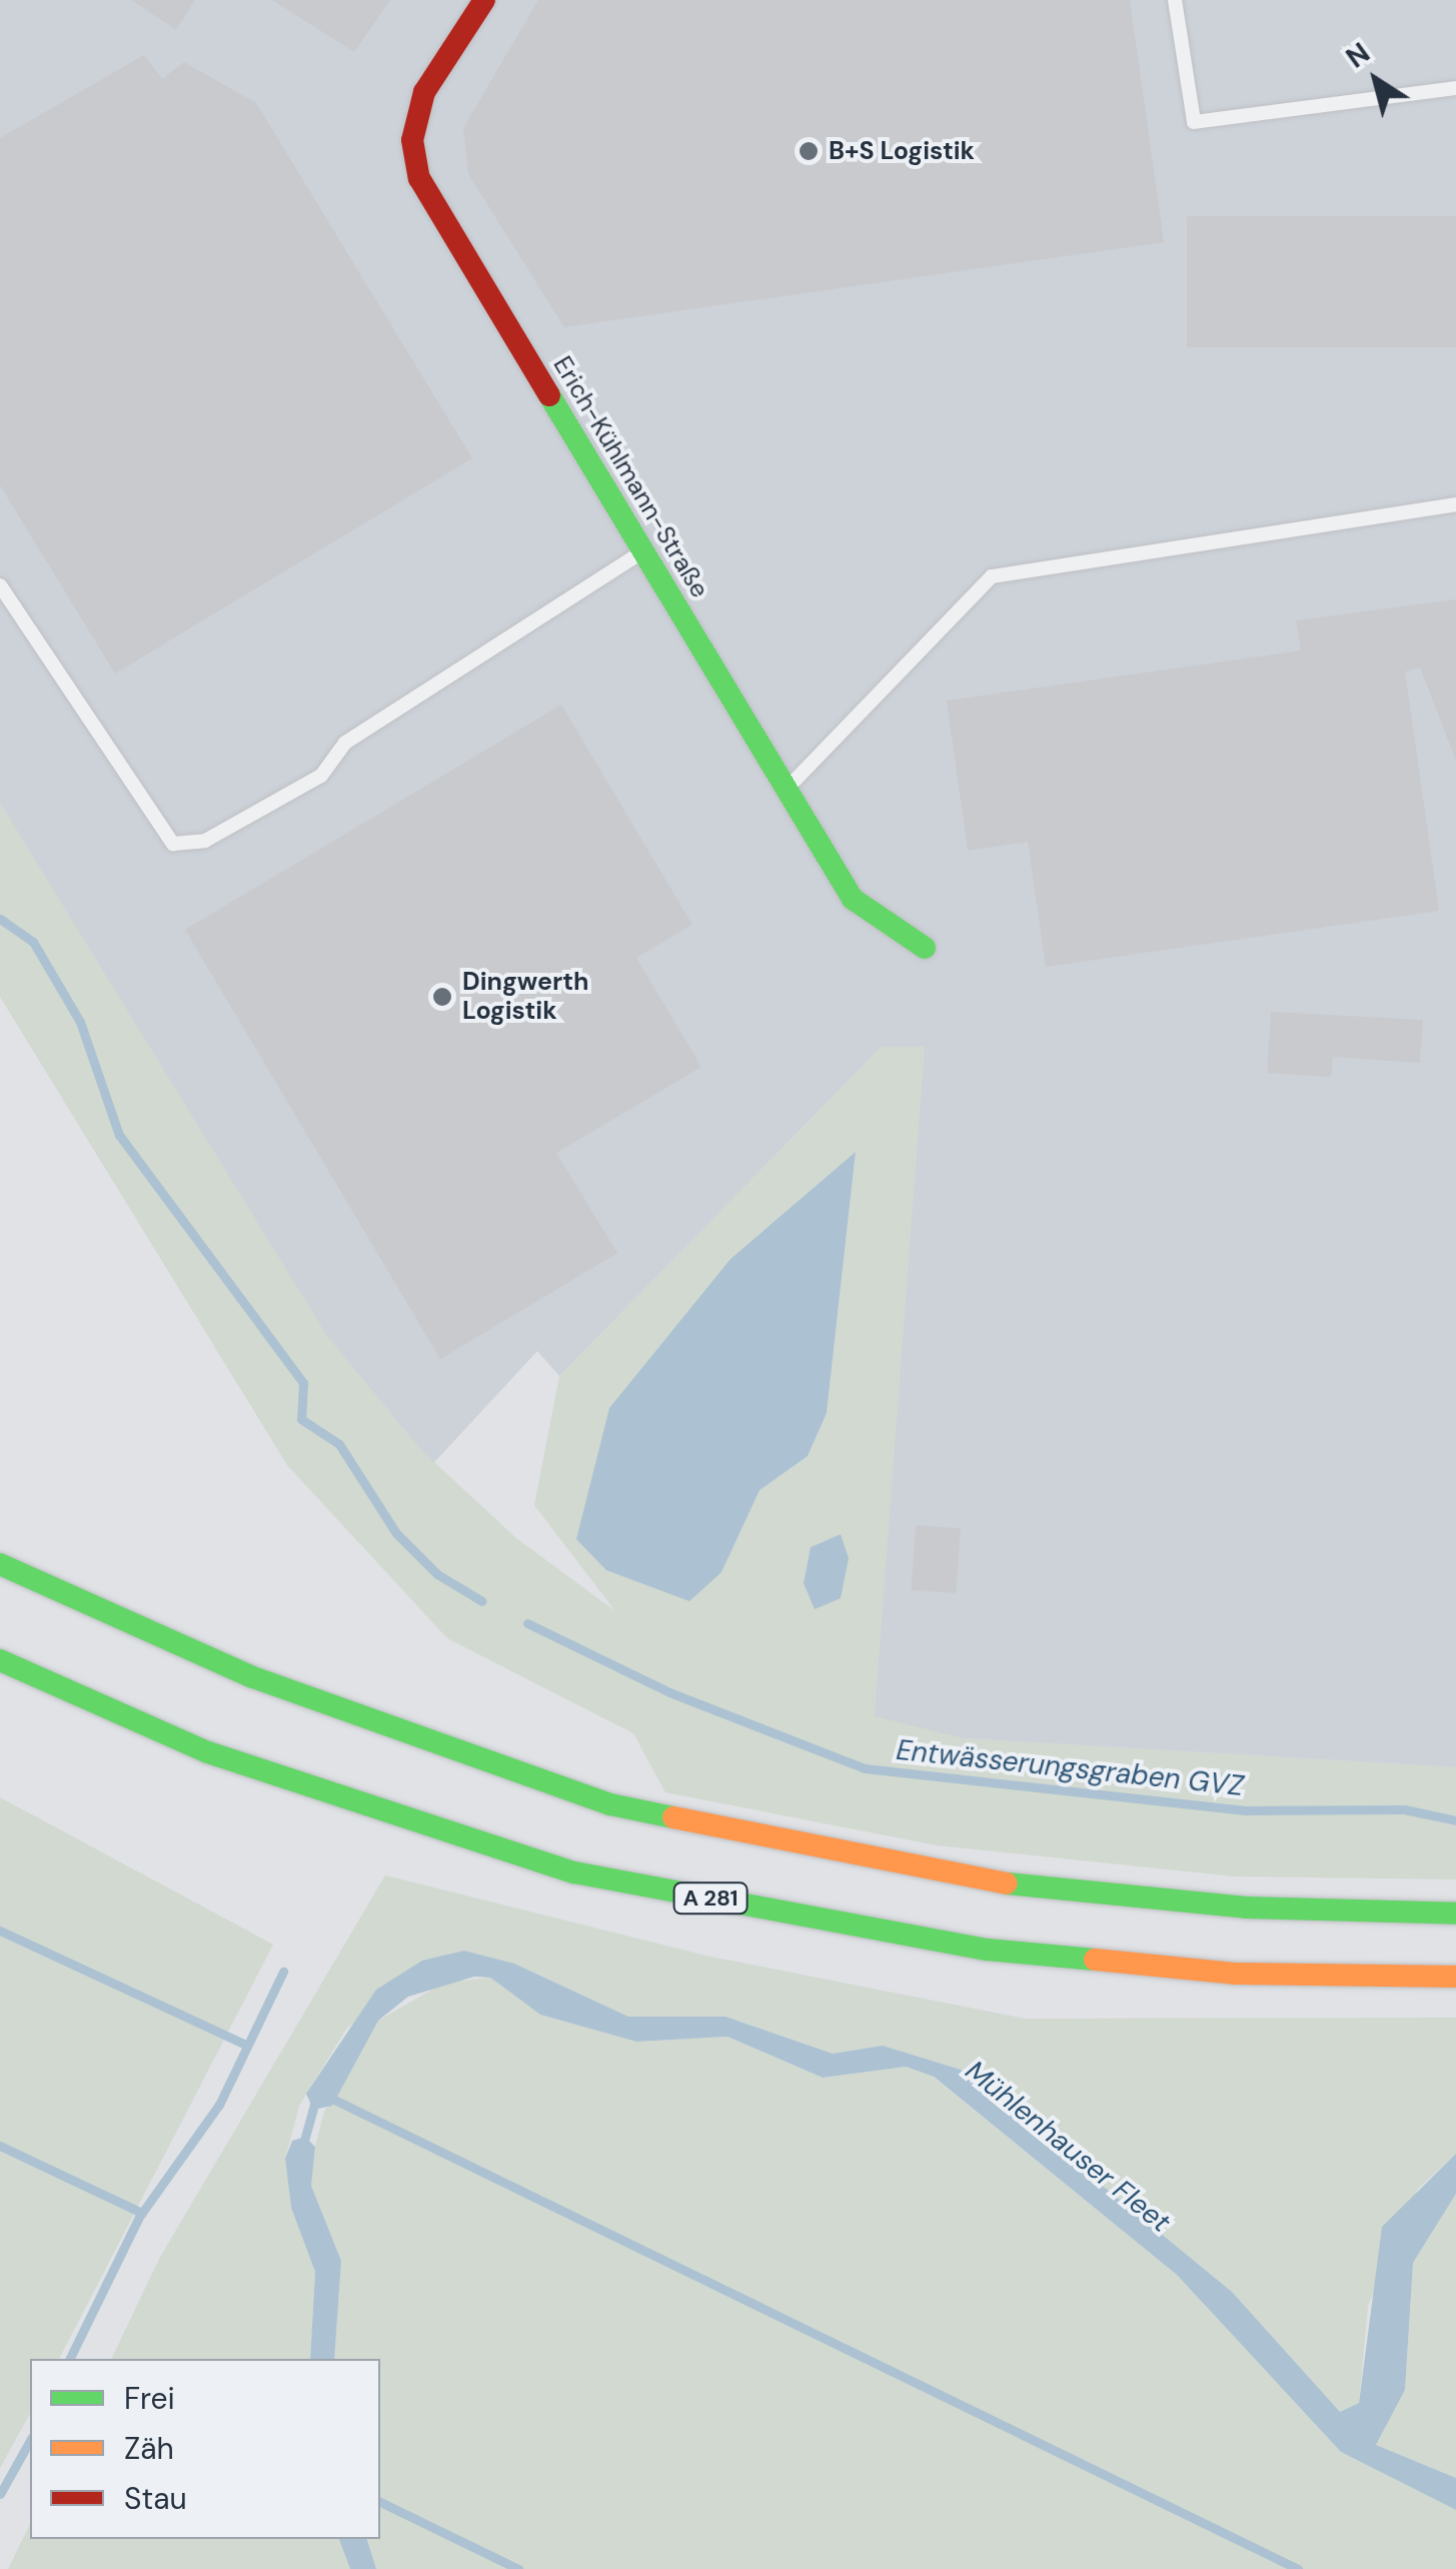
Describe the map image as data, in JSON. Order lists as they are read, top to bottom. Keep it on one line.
{"streets":{"main road":["Erich-Kühlmann-Straße","A 281"]},"water":["Entwässerungsgraben GVZ","Mühlenhauser Fleet"],"places":["B+S Logistik","Dingwerth Logistik"],"legend":["Frei","Zäh","Stau"],"north":"top left"}
